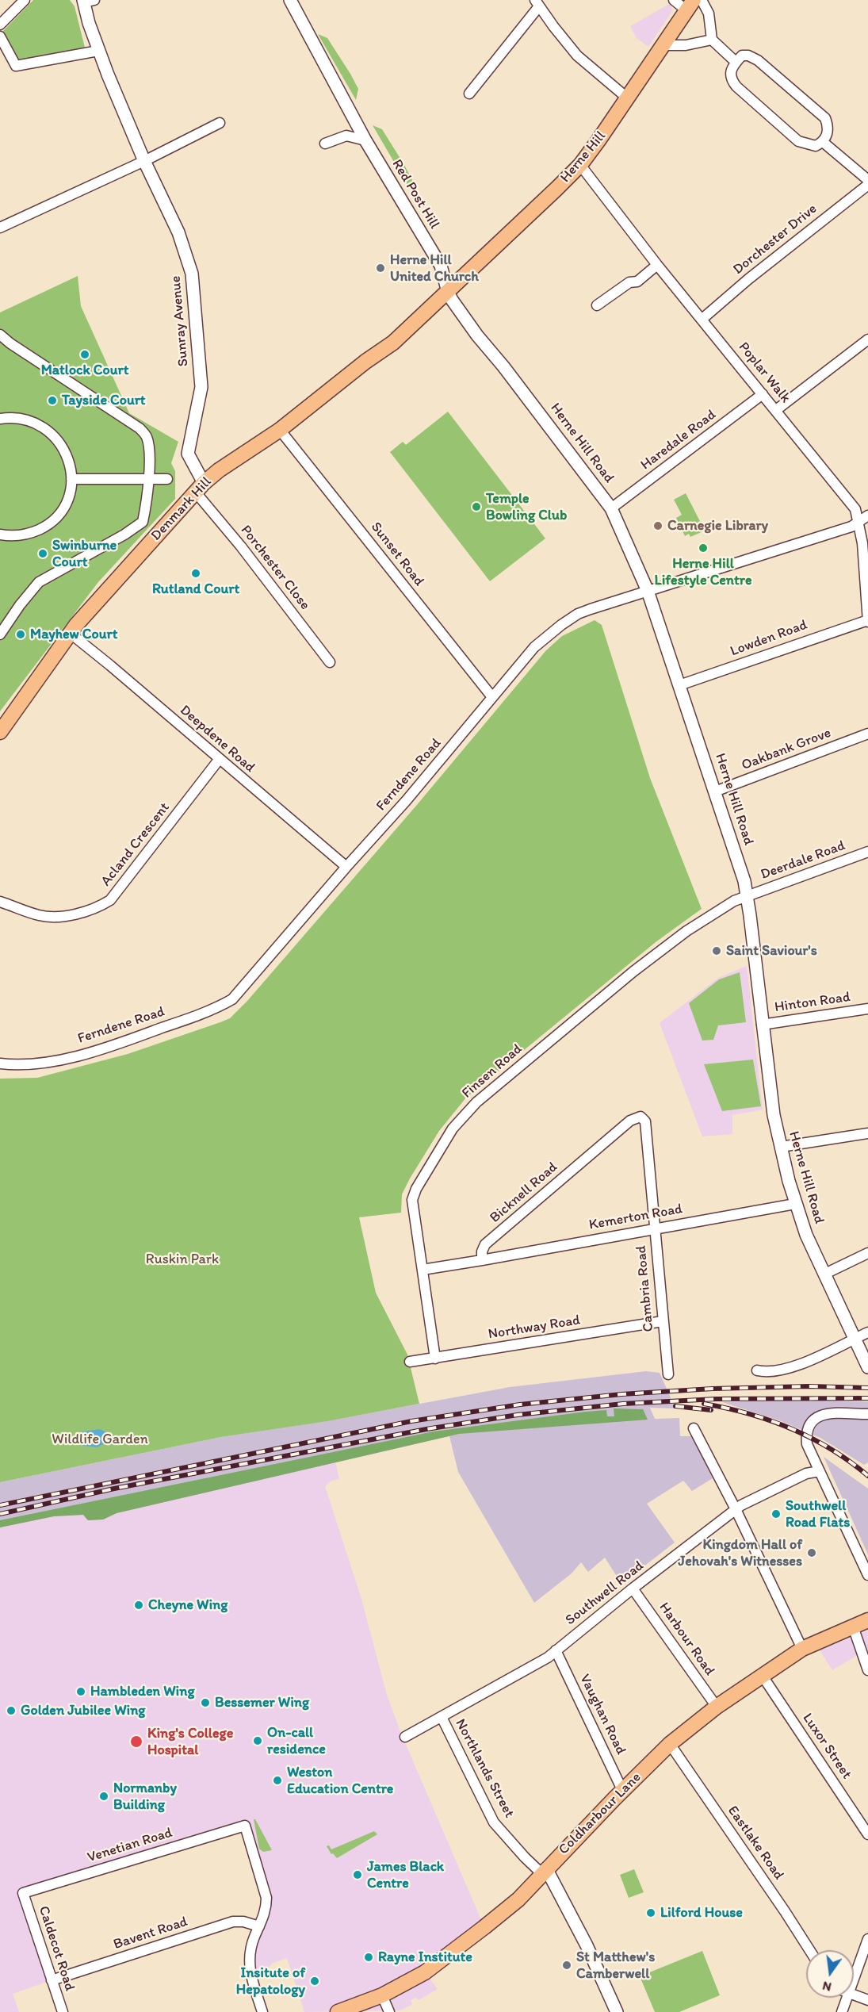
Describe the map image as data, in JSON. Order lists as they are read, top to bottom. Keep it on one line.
{"streets":{"main road":["Herne Hill","Denmark Hill","Coldharbour Lane"],"street":["Red Post Hill","Dorchester Drive","Sunray Avenue","Poplar Walk","Haredale Road","Herne Hill Road","Sunset Road","Porchester Close","Lowden Road","Deepdene Road","Oakbank Grove","Ferndene Road","Acland Crescent","Deerdale Road","Hinton Road","Finsen Road","Bicknell Road","Kemerton Road","Cambria Road","Northway Road","Southwell Road","Harbour Road","Vaughan Road","Luxor Street","Northlands Street","Eastlake Road","Venetian Road","Bavent Road","Caldecot Road"]},"crossings":[["Herne Hill","Red Post Hill"],["Herne Hill","Poplar Walk"],["Herne Hill","Herne Hill Road"],["Herne Hill","Denmark Hill"],["Red Post Hill","Herne Hill Road"],["Red Post Hill","Denmark Hill"],["Dorchester Drive","Poplar Walk"],["Sunray Avenue","Denmark Hill"],["Sunray Avenue","Porchester Close"],["Poplar Walk","Haredale Road"],["Poplar Walk","Lowden Road"],["Poplar Walk","Ferndene Road"],["Haredale Road","Herne Hill Road"],["Herne Hill Road","Denmark Hill"],["Herne Hill Road","Lowden Road"],["Herne Hill Road","Oakbank Grove"],["Herne Hill Road","Ferndene Road"],["Herne Hill Road","Deerdale Road"],["Herne Hill Road","Hinton Road"],["Herne Hill Road","Finsen Road"],["Herne Hill Road","Kemerton Road"],["Denmark Hill","Sunset Road"],["Denmark Hill","Porchester Close"],["Denmark Hill","Deepdene Road"],["Sunset Road","Ferndene Road"],["Deepdene Road","Ferndene Road"],["Deepdene Road","Acland Crescent"],["Deerdale Road","Finsen Road"],["Finsen Road","Northway Road"],["Bicknell Road","Kemerton Road"],["Bicknell Road","Cambria Road"],["Kemerton Road","Cambria Road"],["Cambria Road","Northway Road"],["Southwell Road","Harbour Road"],["Southwell Road","Vaughan Road"],["Southwell Road","Northlands Street"],["Harbour Road","Coldharbour Lane"],["Vaughan Road","Coldharbour Lane"],["Luxor Street","Coldharbour Lane"],["Northlands Street","Coldharbour Lane"],["Coldharbour Lane","Eastlake Road"],["Venetian Road","Bavent Road"],["Venetian Road","Caldecot Road"],["Bavent Road","Caldecot Road"]],"parks":["Ruskin Park","Wildlife Garden"],"places":["Herne Hill United Church","Matlock Court","Tayside Court","Temple Bowling Club","Carnegie Library","Herne Hill Lifestyle Centre","Swinburne Court","Rutland Court","Mayhew Court","Saint Saviour's","Southwell Road Flats","Kingdom Hall of Jehovah's Witnesses","Cheyne Wing","Hambleden Wing","Bessemer Wing","Golden Jubilee Wing","On-call residence","King's College Hospital","Weston Education Centre","Normanby Building","James Black Centre","Lilford House","Rayne Institute","St Matthew's Camberwell","Insitute of Hepatology"],"north":"bottom"}
